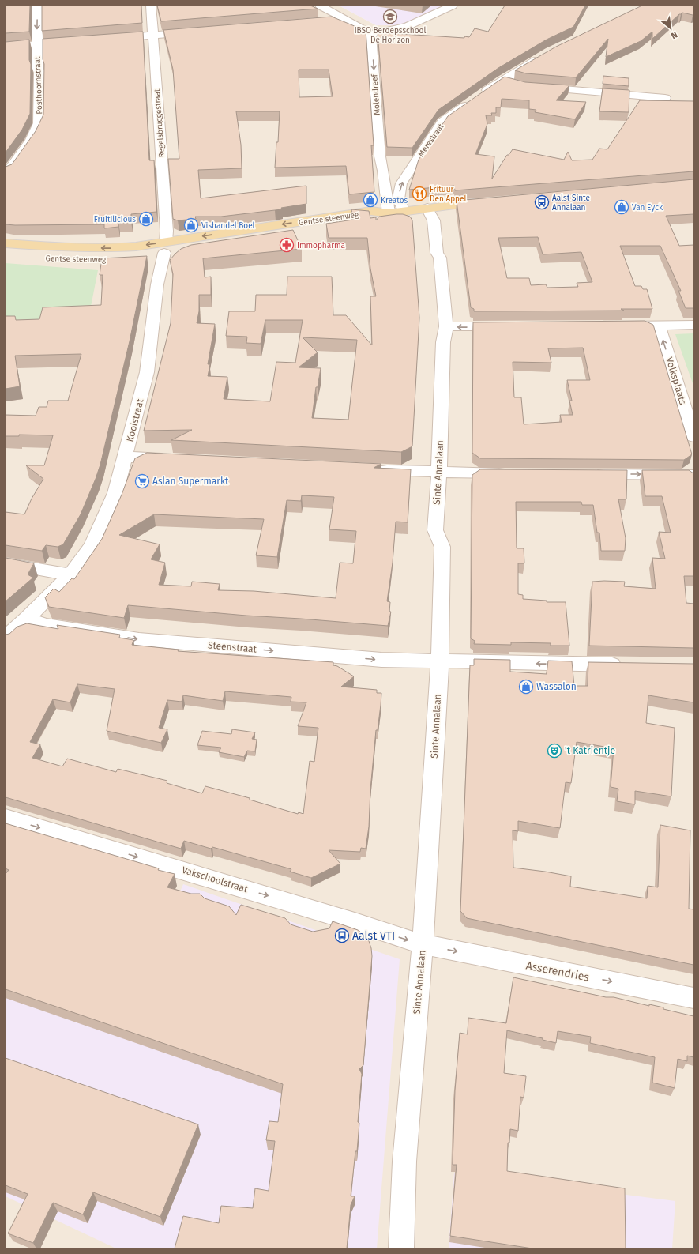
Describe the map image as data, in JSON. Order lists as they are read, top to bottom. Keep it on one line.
{"streets":{"main road":["Gentse steenweg"],"street":["Posthoornstraat","Molendreef","Regelsbruggestraat","Merestraat","Volksplaats","Koolstraat","Sinte Annalaan","Steenstraat","Vakschoolstraat","Asserendries"]},"crossings":[["Molendreef","Gentse steenweg"],["Regelsbruggestraat","Gentse steenweg"],["Regelsbruggestraat","Koolstraat"],["Merestraat","Gentse steenweg"],["Gentse steenweg","Koolstraat"],["Gentse steenweg","Sinte Annalaan"],["Koolstraat","Steenstraat"],["Sinte Annalaan","Steenstraat"],["Sinte Annalaan","Vakschoolstraat"],["Sinte Annalaan","Asserendries"],["Vakschoolstraat","Asserendries"]],"one_way":["Molendreef","Volksplaats","Vakschoolstraat","Asserendries"],"places":{"school or university":["IBSO Beroepsschool De Horizon"],"restaurant":["Frituur Den Appel"],"shop":["Kreatos","Van Eyck","Fruitilicious","Vishandel Boel","Wassalon"],"bus stop":["Aalst Sinte Annalaan","Aalst VTI"],"pharmacy":["Immopharma"],"supermarket":["Aslan Supermarkt"],"theatre":["'t Katrientje"]},"north":"bottom right"}
